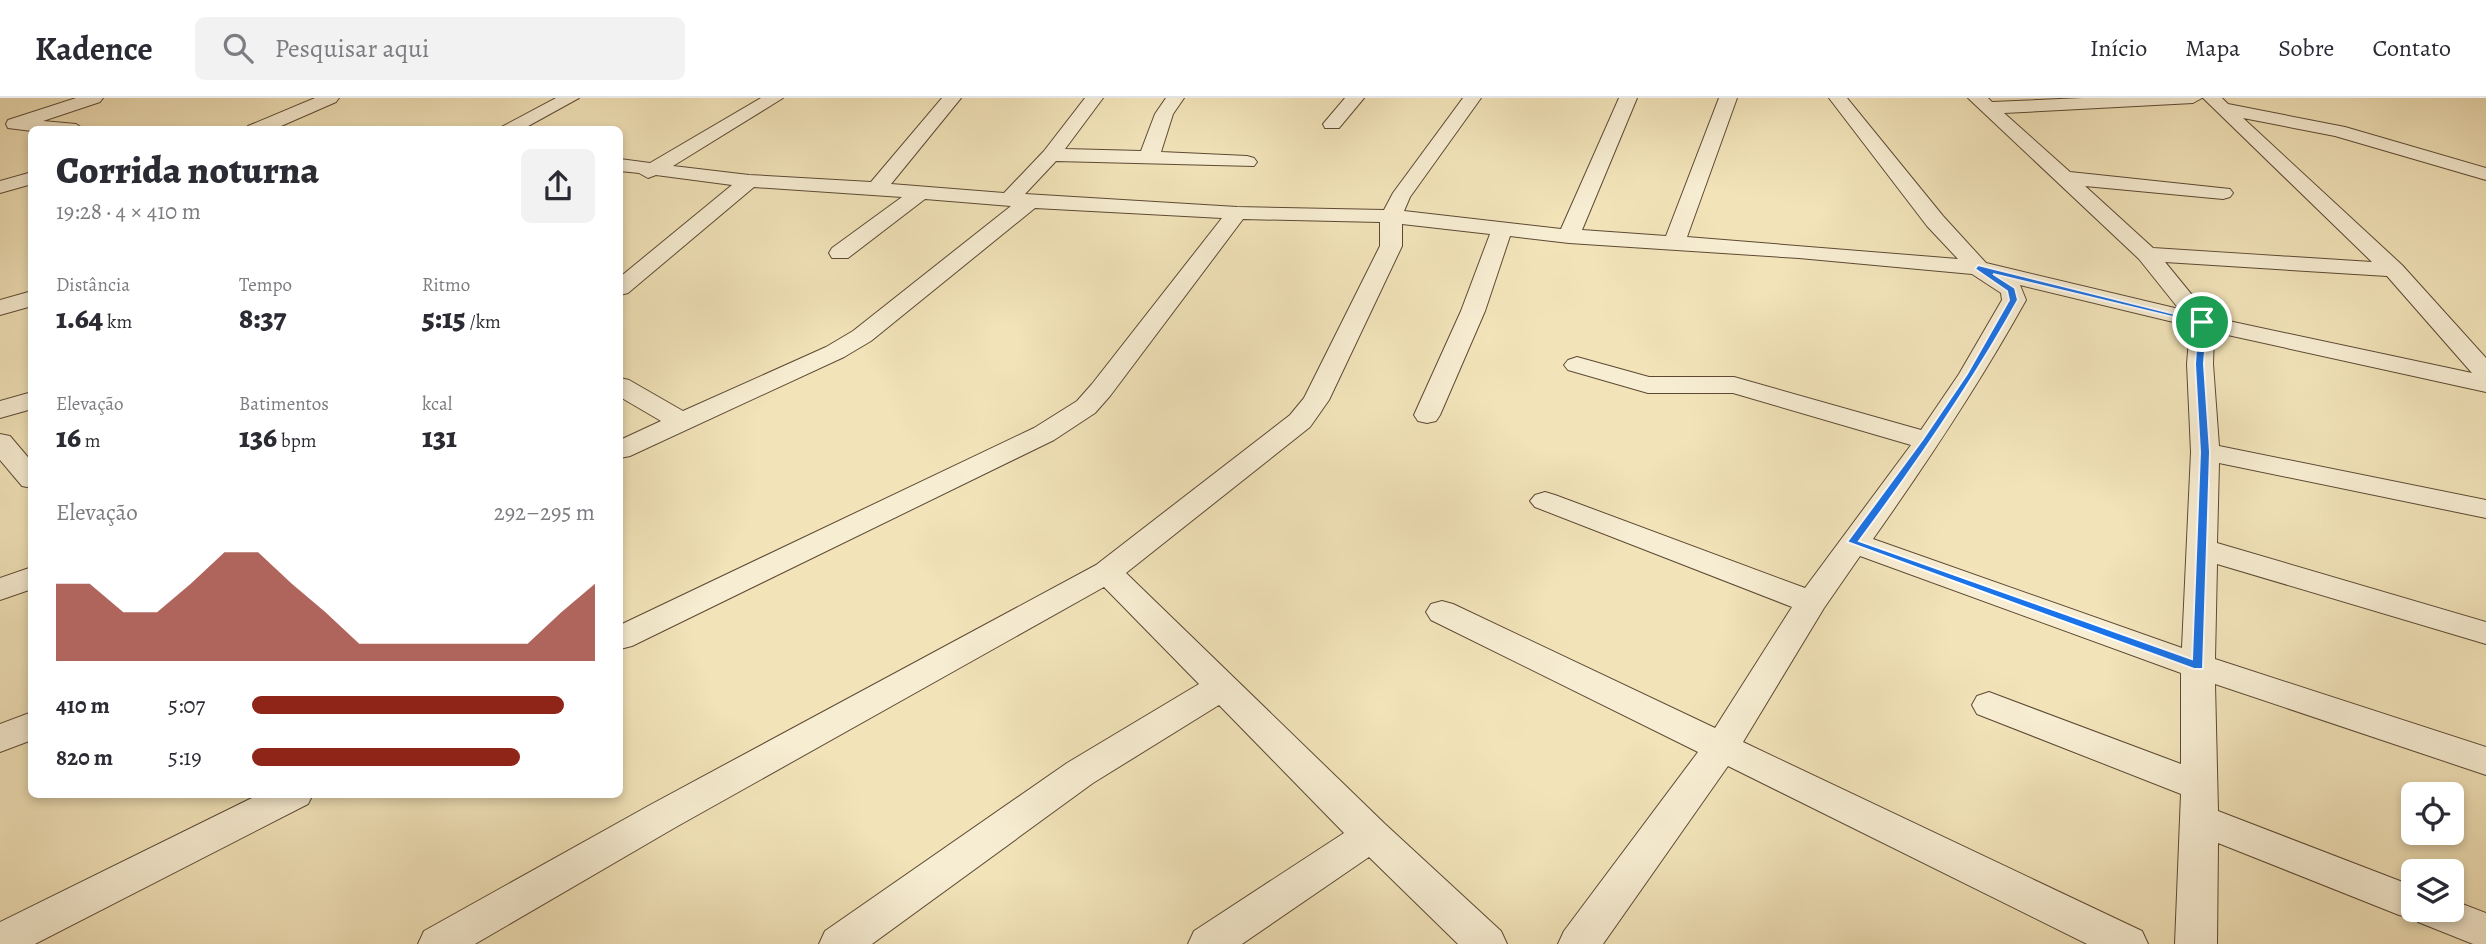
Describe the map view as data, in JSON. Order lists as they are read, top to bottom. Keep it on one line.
{"page":{"header":"Kadence","search":"Pesquisar aqui","nav":["Início","Mapa","Sobre","Contato"],"heading":["Corrida noturna","19:28 · 4 × 410 m"],"stats":[["Distância","1.64 km"],["Tempo","8:37"],["Ritmo","5:15 /km"],["Elevação","16 m"],["Batimentos","136 bpm"],["kcal","131"]],"chart":["Elevação","292–295 m"],"list":[{"name":"410 m","note":"5:07"},{"name":"820 m","note":"5:19"}]}}
